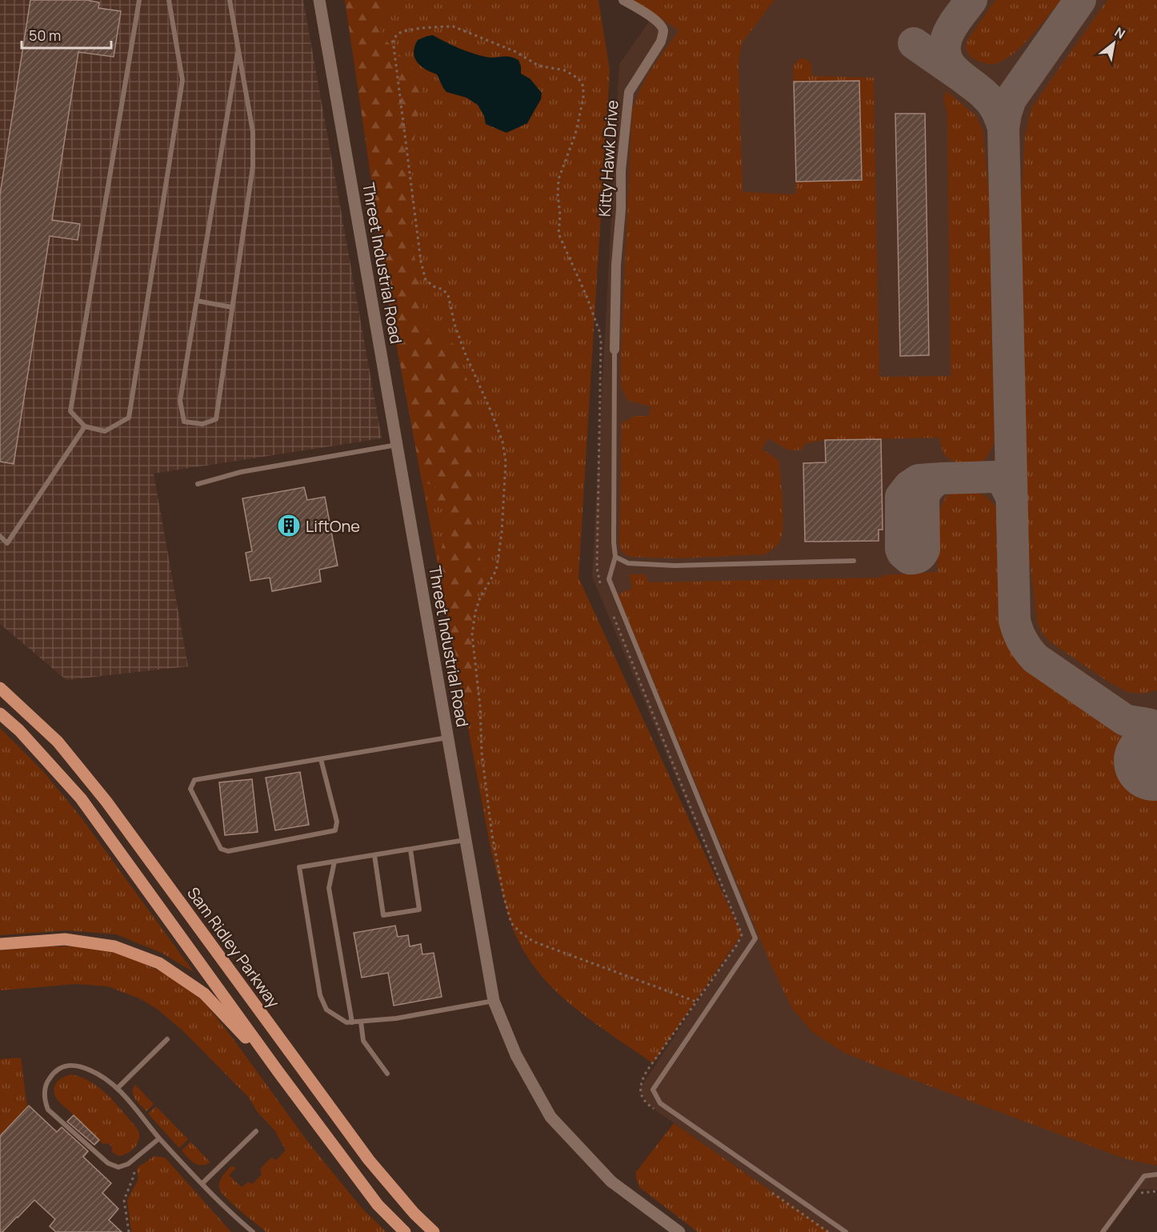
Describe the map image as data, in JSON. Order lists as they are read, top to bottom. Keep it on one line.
{"streets":{"main road":["Sam Ridley Parkway"],"street":["Kitty Hawk Drive","Threet Industrial Road"]},"places":{"building":["LiftOne"]},"scale_bar":"50 m","north":"top right"}
